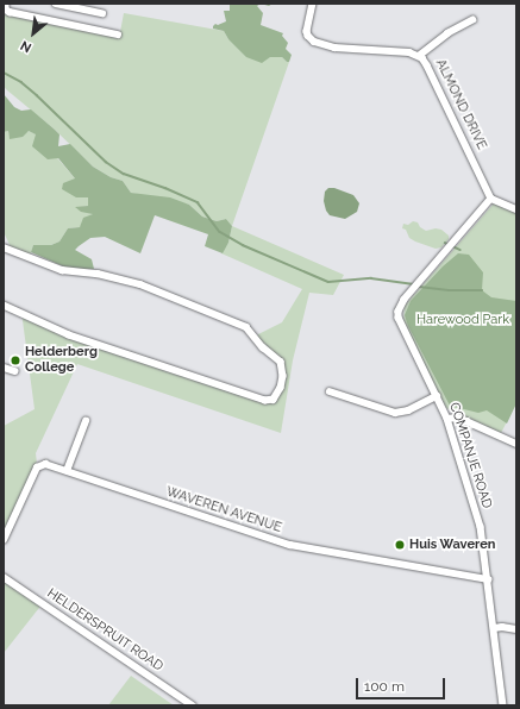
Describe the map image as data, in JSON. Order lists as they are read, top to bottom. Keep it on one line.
{"streets":{"street":["ALMOND DRIVE","COMPANJE ROAD","WAVEREN AVENUE","HELDERSPRUIT ROAD"]},"crossings":[["ALMOND DRIVE","COMPANJE ROAD"],["COMPANJE ROAD","WAVEREN AVENUE"]],"parks":["Harewood Park"],"places":["Helderberg College","Huis Waveren"],"scale_bar":"100 m","north":"bottom left"}
